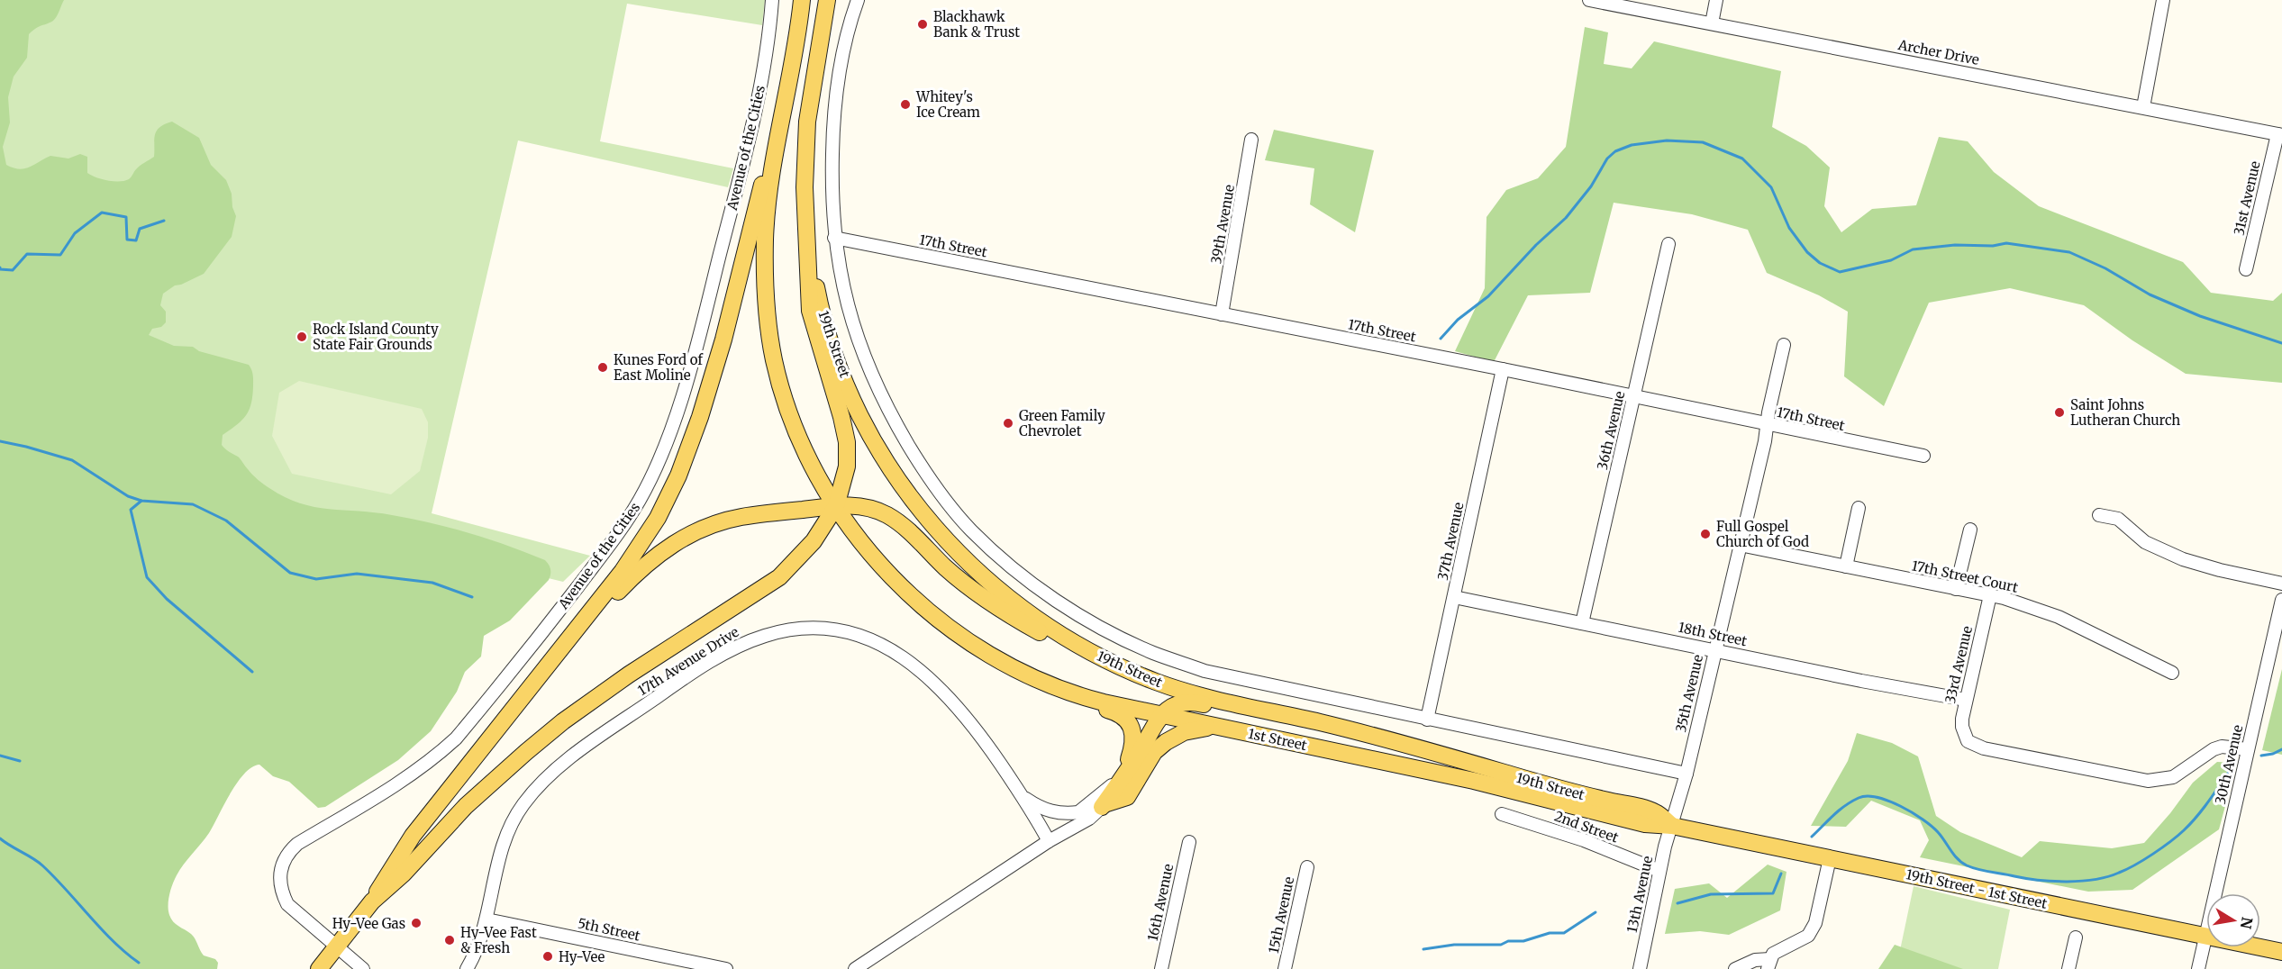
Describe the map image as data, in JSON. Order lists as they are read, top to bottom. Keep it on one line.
{"streets":{"main road":["Avenue of the Cities","19th Street","1st Street","19th Street - 1st Street"],"street":["Archer Drive","31st Avenue","39th Avenue","17th Street","36th Avenue","37th Avenue","17th Street Court","18th Street","17th Avenue Drive","33rd Avenue","35th Avenue","30th Avenue","2nd Street","13th Avenue","16th Avenue","15th Avenue","5th Street"]},"crossings":[["Archer Drive","31st Avenue"],["Avenue of the Cities","19th Street"],["Avenue of the Cities","1st Street"],["39th Avenue","17th Street"],["17th Street","19th Street"],["17th Street","36th Avenue"],["17th Street","37th Avenue"],["17th Street","35th Avenue"],["19th Street","37th Avenue"],["19th Street","35th Avenue"],["19th Street","1st Street"],["19th Street","19th Street - 1st Street"],["19th Street","13th Avenue"],["36th Avenue","18th Street"],["37th Avenue","18th Street"],["17th Street Court","33rd Avenue"],["17th Street Court","35th Avenue"],["18th Street","33rd Avenue"],["18th Street","35th Avenue"],["17th Avenue Drive","5th Street"],["33rd Avenue","30th Avenue"],["35th Avenue","1st Street"],["35th Avenue","19th Street - 1st Street"],["35th Avenue","13th Avenue"],["1st Street","19th Street - 1st Street"],["1st Street","13th Avenue"],["30th Avenue","19th Street - 1st Street"],["2nd Street","13th Avenue"],["19th Street - 1st Street","13th Avenue"]],"places":["Blackhawk Bank & Trust","Whitey's Ice Cream","Rock Island County State Fair Grounds","Kunes Ford of East Moline","Saint Johns Lutheran Church","Green Family Chevrolet","Full Gospel Church of God","Hy-Vee Gas","Hy-Vee Fast & Fresh","Hy-Vee"],"north":"right"}
